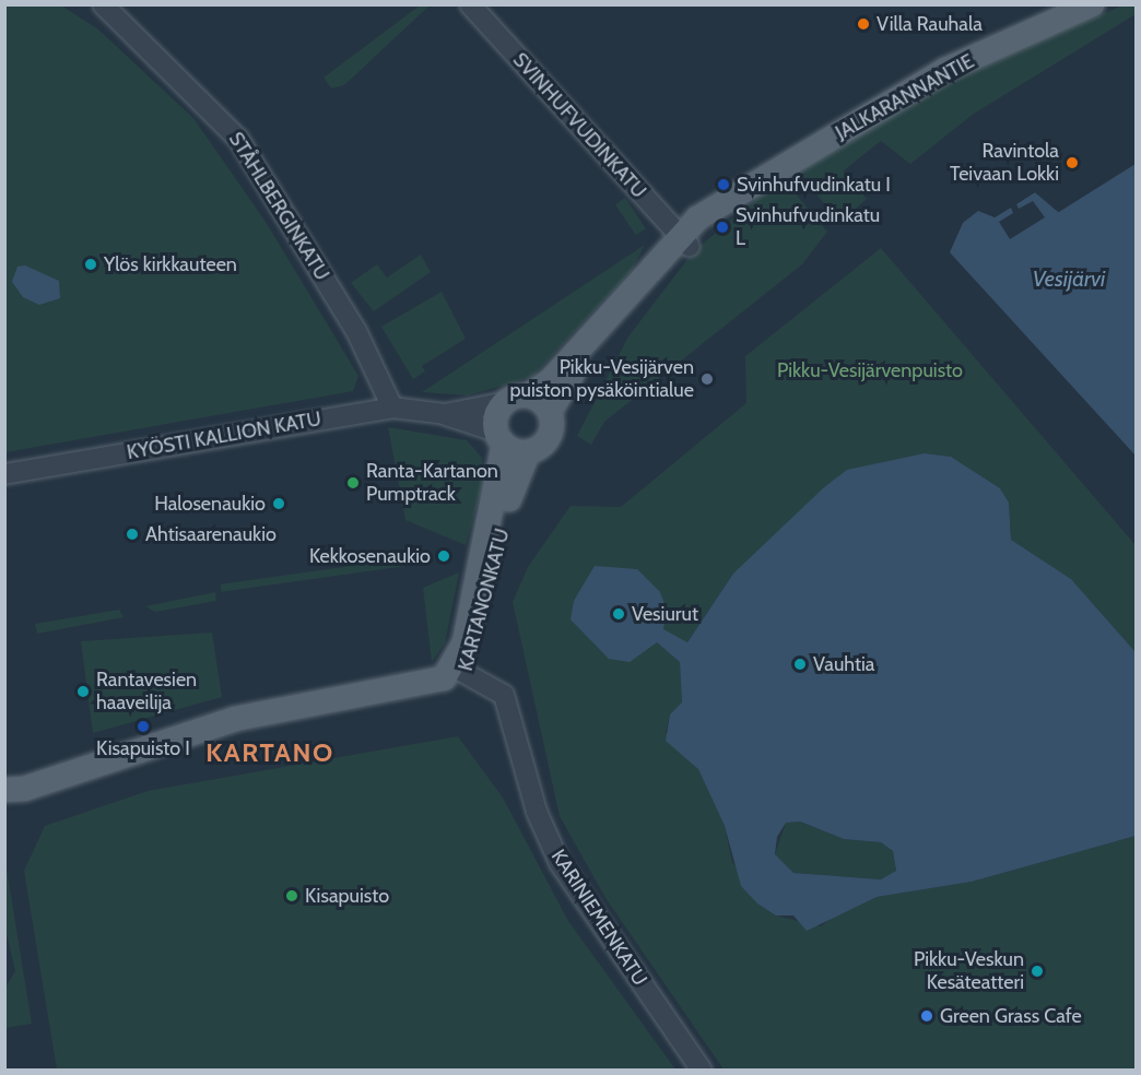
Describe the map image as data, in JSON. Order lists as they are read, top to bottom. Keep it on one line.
{"streets":{"main road":["JALKARANNANTIE","KARTANONKATU"],"street":["SVINHUFVUDINKATU","STÅHLBERGINKATU","KYÖSTI KALLION KATU","KARINIEMENKATU"]},"crossings":[["JALKARANNANTIE","SVINHUFVUDINKATU"],["JALKARANNANTIE","KYÖSTI KALLION KATU"],["JALKARANNANTIE","KARTANONKATU"],["STÅHLBERGINKATU","KYÖSTI KALLION KATU"],["KYÖSTI KALLION KATU","KARTANONKATU"],["KARTANONKATU","KARINIEMENKATU"]],"districts":["KARTANO"],"water":["Vesijärvi"],"parks":["Pikku-Vesijärvenpuisto"],"places":["Villa Rauhala","Ravintola Teivaan Lokki","Svinhufvudinkatu I","Svinhufvudinkatu L","Ylös kirkkauteen","Pikku-Vesijärven puiston pysäköintialue","Ranta-Kartanon Pumptrack","Halosenaukio","Ahtisaarenaukio","Kekkosenaukio","Vesiurut","Vauhtia","Rantavesien haaveilija","Kisapuisto I","Kisapuisto","Pikku-Veskun Kesäteatteri","Green Grass Cafe"]}
